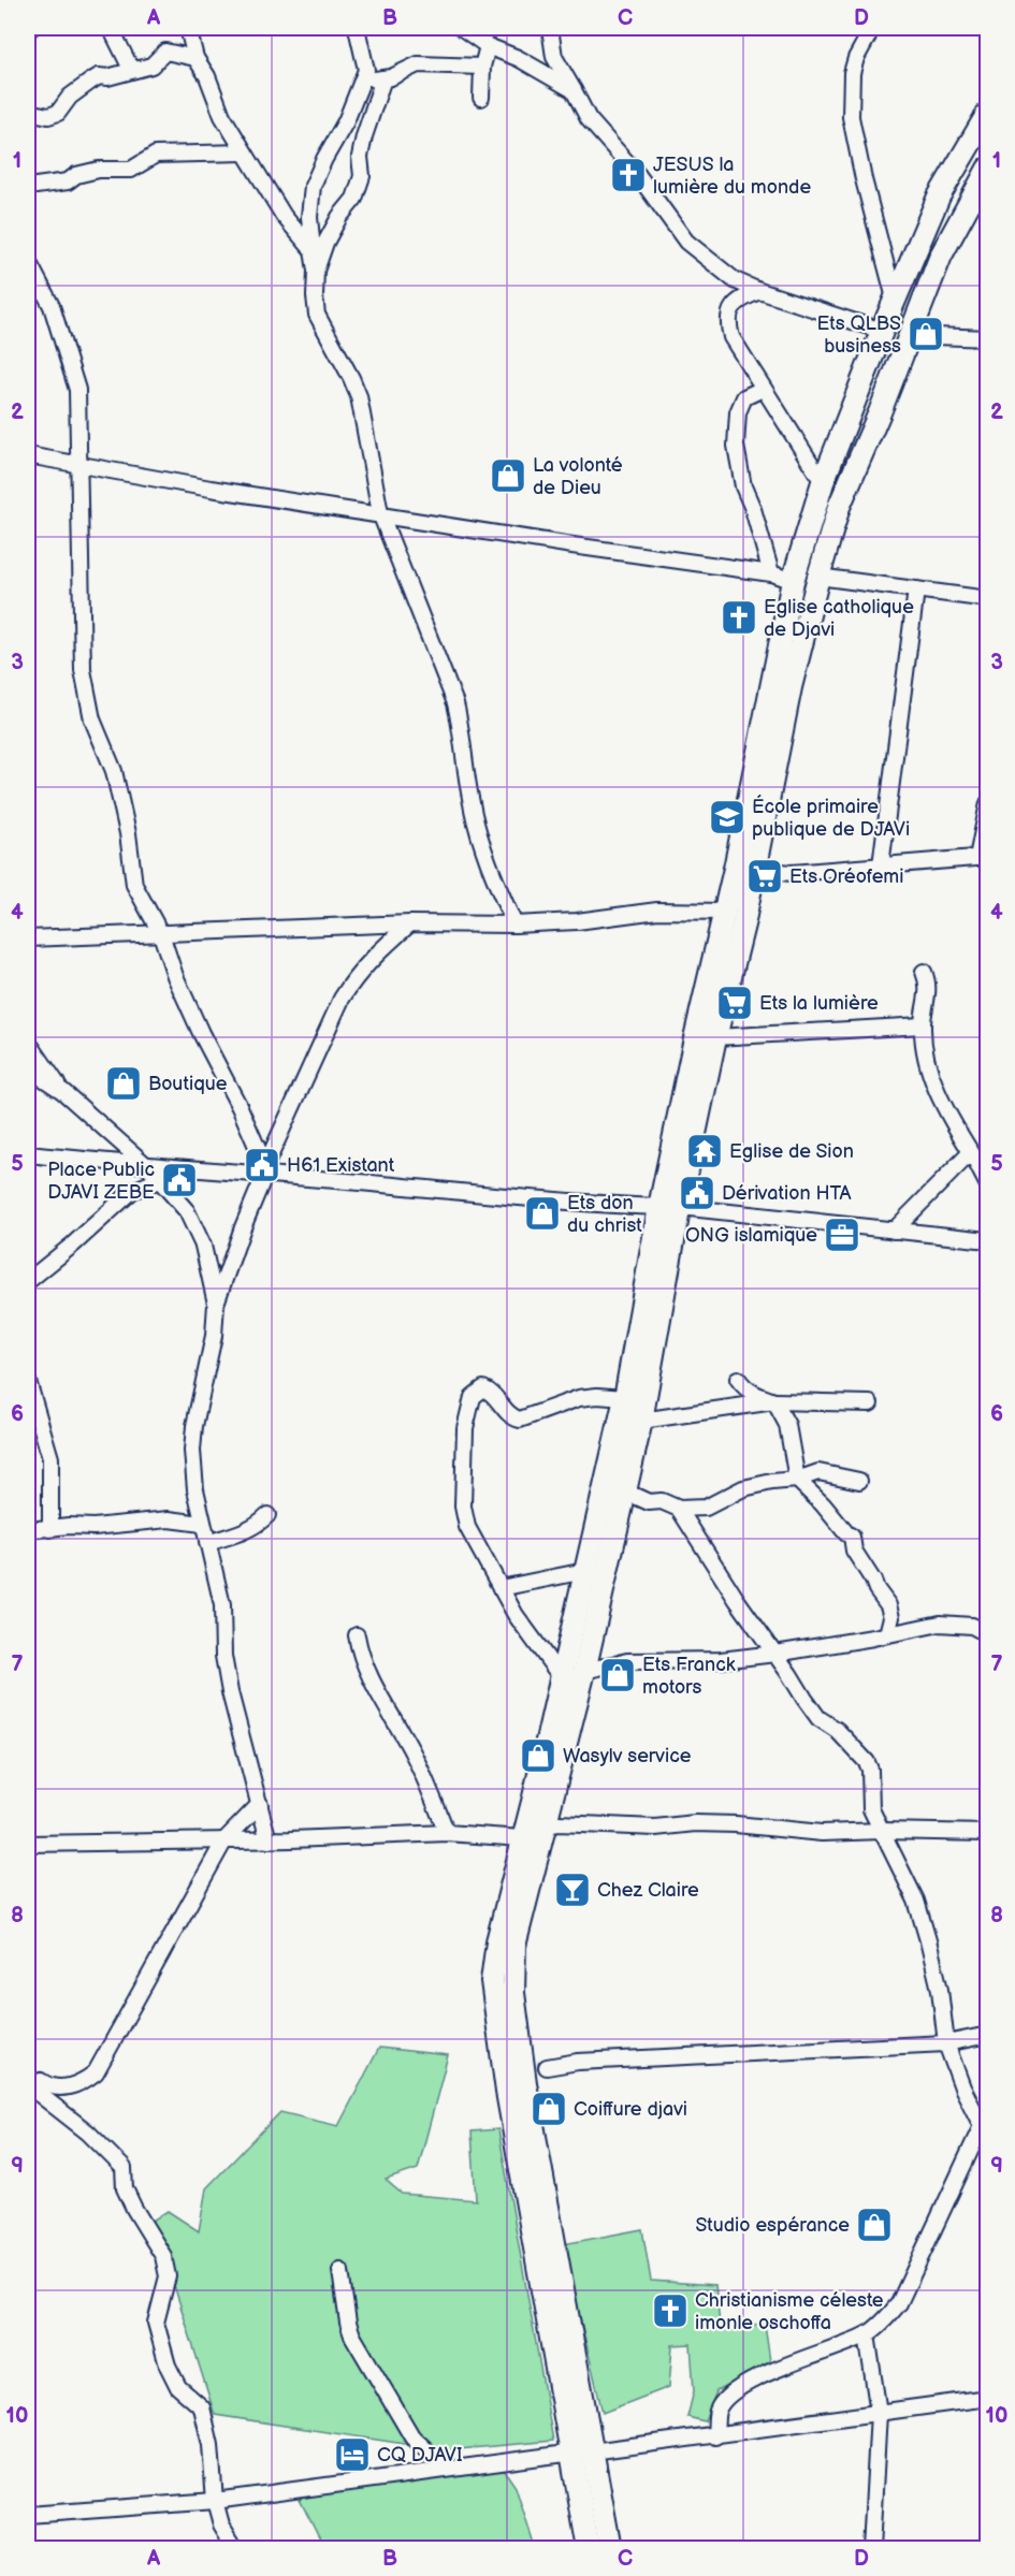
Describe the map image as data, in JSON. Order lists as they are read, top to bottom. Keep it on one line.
{"places":{"church":["JESUS la lumière du monde","Eglise catholique de Djavi","Christianisme céleste imonle oschoffa"],"shop":["Ets QLBS business","La volonté de Dieu","Boutique","Ets don du christ","Ets Franck motors","Wasylv service","Coiffure djavi","Studio espérance"],"school or university":["École primaire publique de DJAVi"],"supermarket":["Ets Oréofemi","Ets la lumière"],"temple":["Eglise de Sion"],"public building":["H61 Existant","Place Public DJAVI ZEBE","Dérivation HTA"],"office":["ONG islamique"],"bar":["Chez Claire"],"hotel":["CQ DJAVI"]},"grid":{"columns":["A","B","C","D"],"rows":["1","2","3","4","5","6","7","8","9","10"]}}
